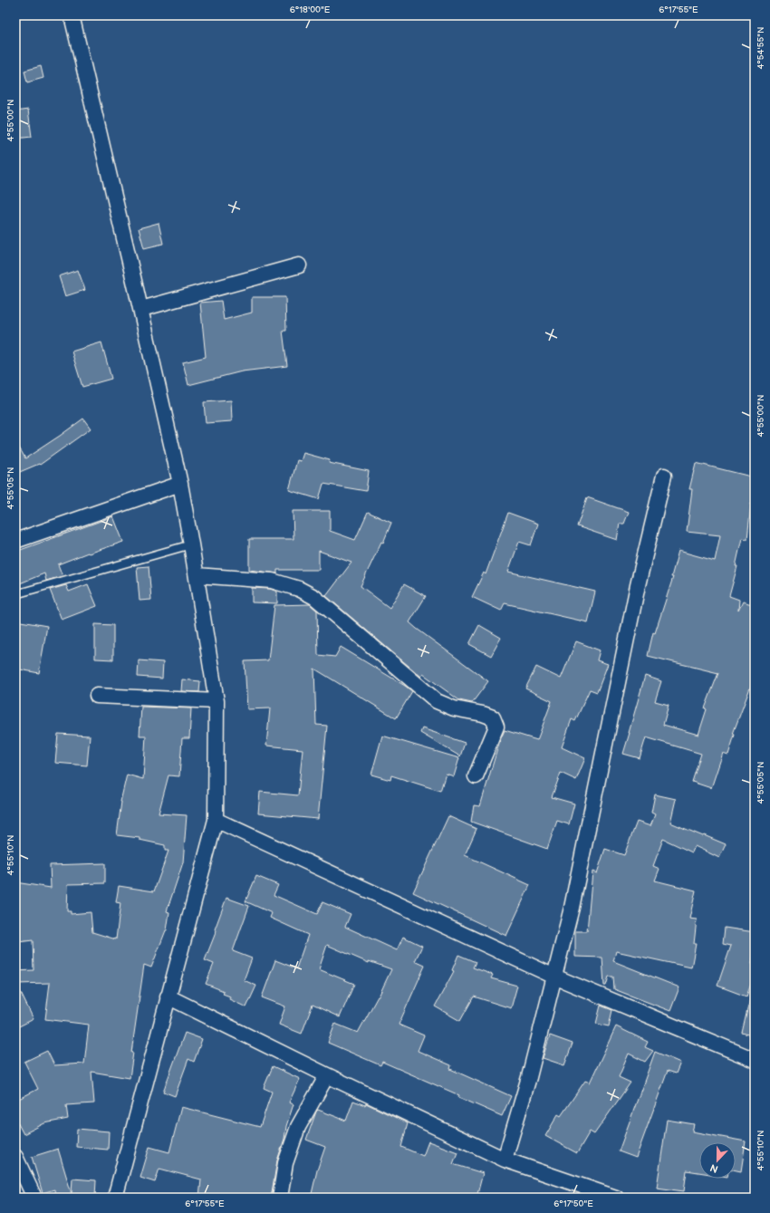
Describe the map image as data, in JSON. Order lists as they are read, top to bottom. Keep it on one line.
{"north":"bottom","coordinates":["6°18'00\"E","6°17'55\"E","4°54'55\"N","4°55'00\"N","4°55'05\"N","4°55'10\"N","6°17'50\"E"]}
